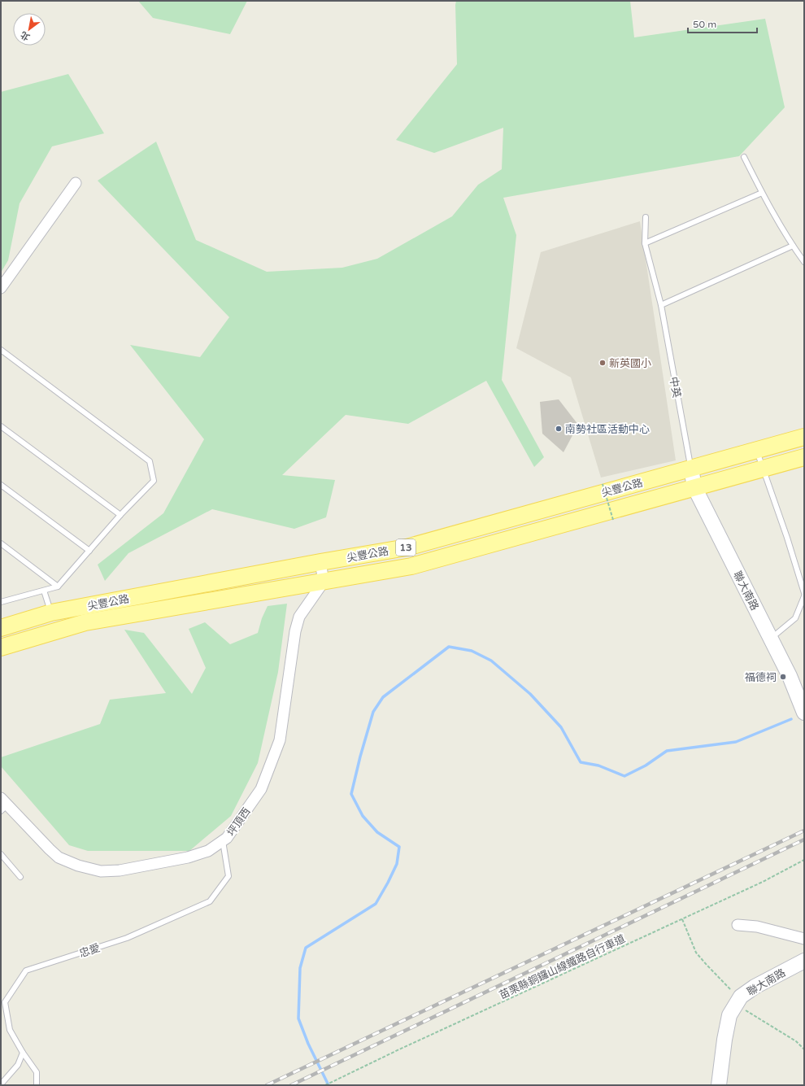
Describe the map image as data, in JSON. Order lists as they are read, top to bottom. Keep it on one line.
{"streets":{"main road":["尖豐公路","13"],"street":["聯大南路","坪頂西"],"lane":["中英","忠愛"],"path":["苗栗縣銅鑼山線鐵路自行車道"]},"crossings":[["中英","尖豐公路"],["中英","聯大南路"],["尖豐公路","聯大南路"],["尖豐公路","坪頂西"],["坪頂西","忠愛"]],"places":["新英國小","南勢社區活動中心","福德祠"],"scale_bar":"50 m","north":"bottom left"}
